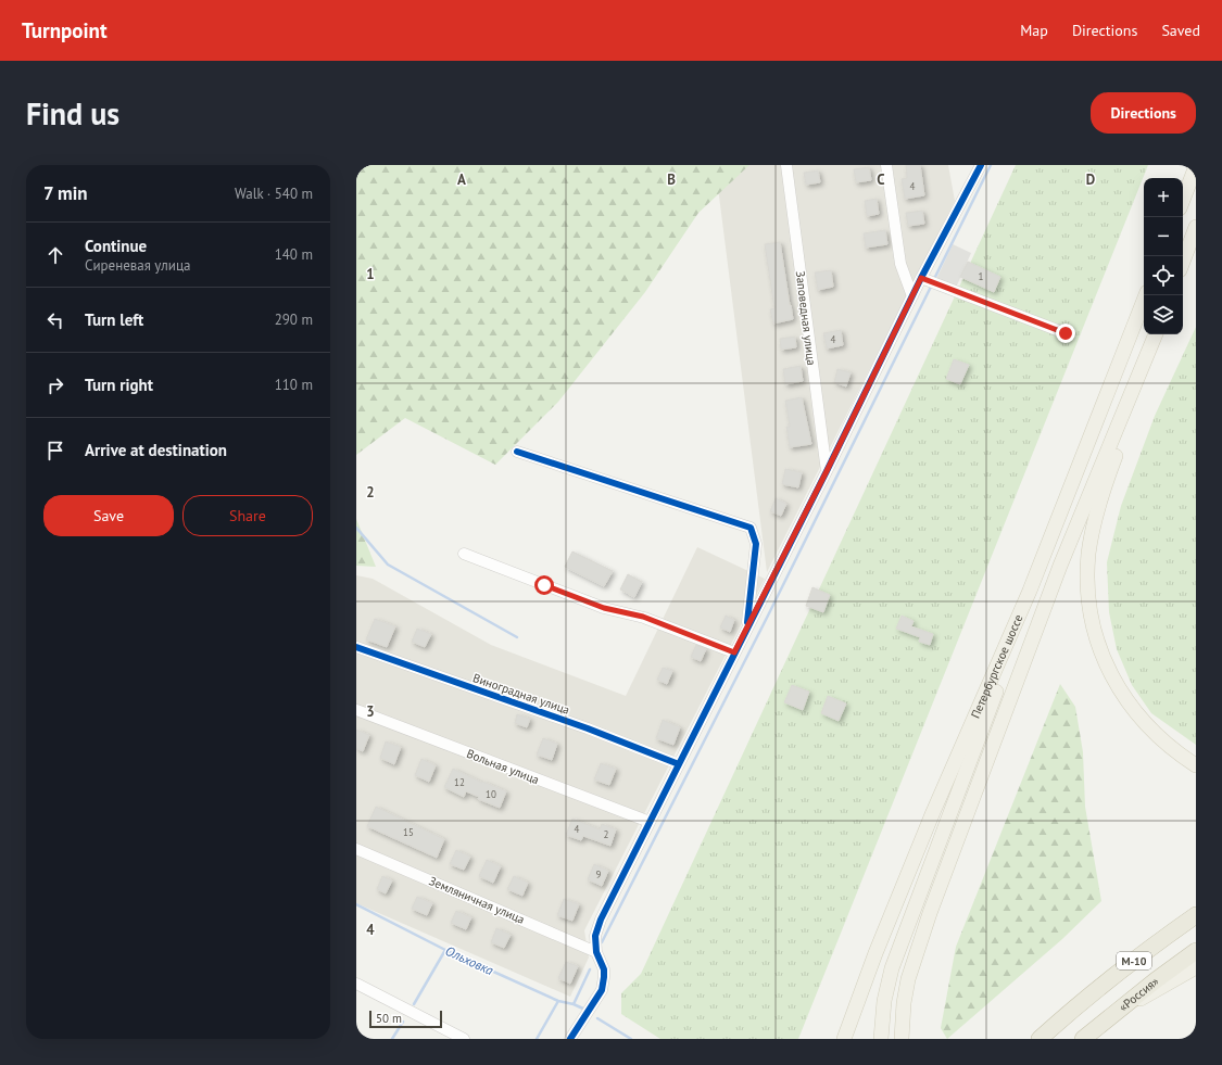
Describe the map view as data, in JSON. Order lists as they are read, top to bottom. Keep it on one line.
{"streets":{"highway":["М-10","«Россия»"],"main road":["Петербургское шоссе"],"street":["Заповедная улица","Виноградная улица","Вольная улица","Земляничная улица"]},"water":["Ольховка"],"house_numbers":["4","1","4","12","10","4","15","2","9"],"scale_bar":"50 m","page":{"header":"Turnpoint","nav":["Map","Directions","Saved"],"buttons":["Directions",["Save","Share"]],"title":"Find us","heading":["7 min","Walk · 540 m"],"map_buttons":["+","−"],"list":[["Continue","Сиреневая улица","140 m"],["Turn left","290 m"],["Turn right","110 m"],"Arrive at destination"],"scale":"50 m"},"grid":{"columns":["A","B","C","D"],"rows":["1","2","3","4"]}}
